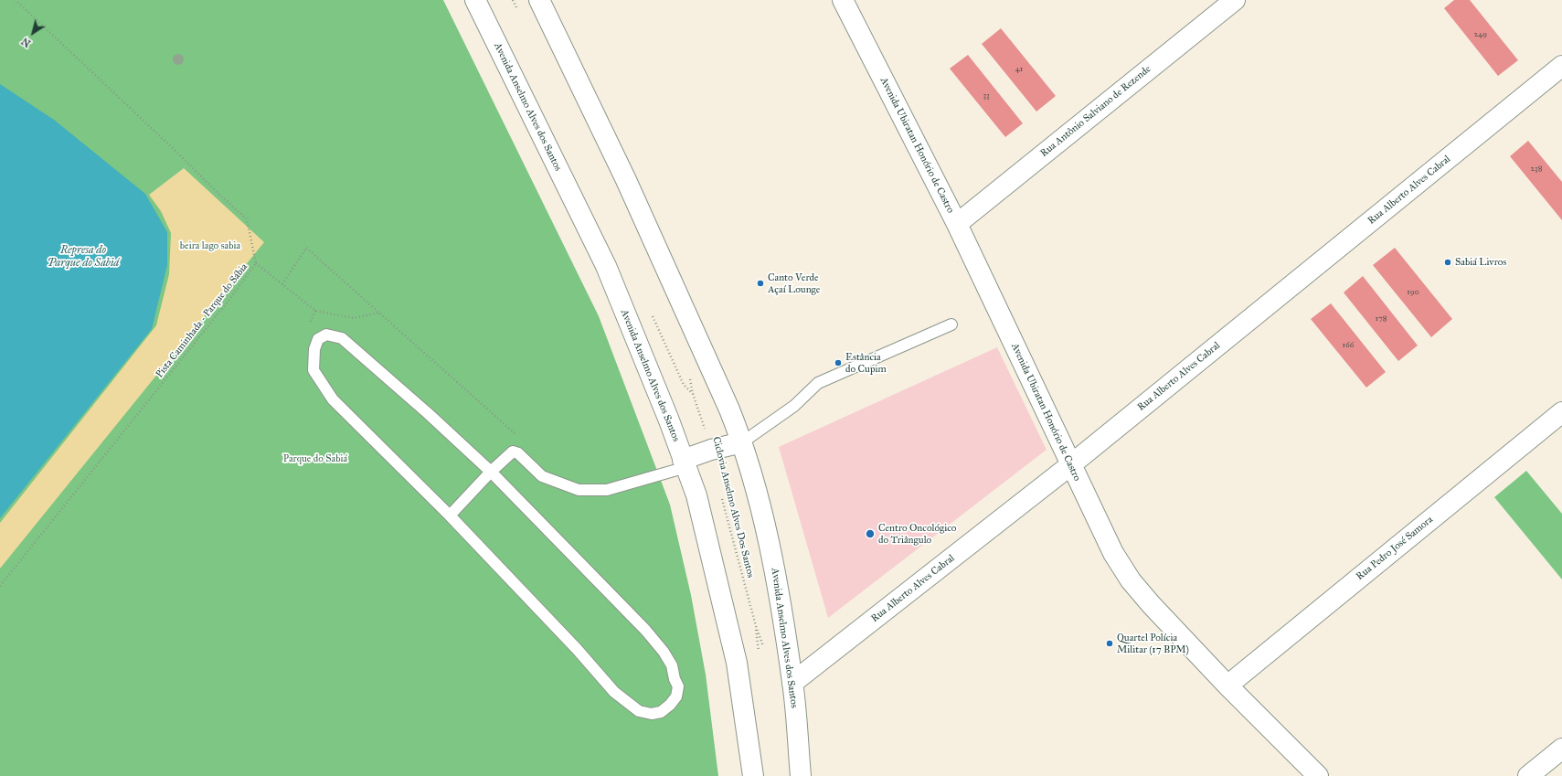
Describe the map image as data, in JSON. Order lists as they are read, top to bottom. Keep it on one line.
{"streets":{"street":["Avenida Anselmo Alves dos Santos","Rua Antônio Salviano de Rezende","Avenida Ubiratan Honório de Castro","Rua Alberto Alves Cabral","Rua Pedro José Samora"],"path":["Pista Caminhada - Parque do Sábia","Ciclovia Anselmo Alves Dos Santos"]},"crossings":[["Avenida Anselmo Alves dos Santos","Rua Alberto Alves Cabral"],["Rua Antônio Salviano de Rezende","Avenida Ubiratan Honório de Castro"],["Avenida Ubiratan Honório de Castro","Rua Alberto Alves Cabral"],["Avenida Ubiratan Honório de Castro","Rua Pedro José Samora"]],"water":["Represa do Parque do Sabiá"],"parks":["beira lago sabia","Parque do Sabiá"],"places":["Sabiá Livros","Canto Verde Açaí Lounge","Estância do Cupim","Centro Oncológico do Triângulo","Quartel Polícia Militar (17 BPM)"],"house_numbers":["249","41","33","238","190","178","166"],"north":"bottom left"}
